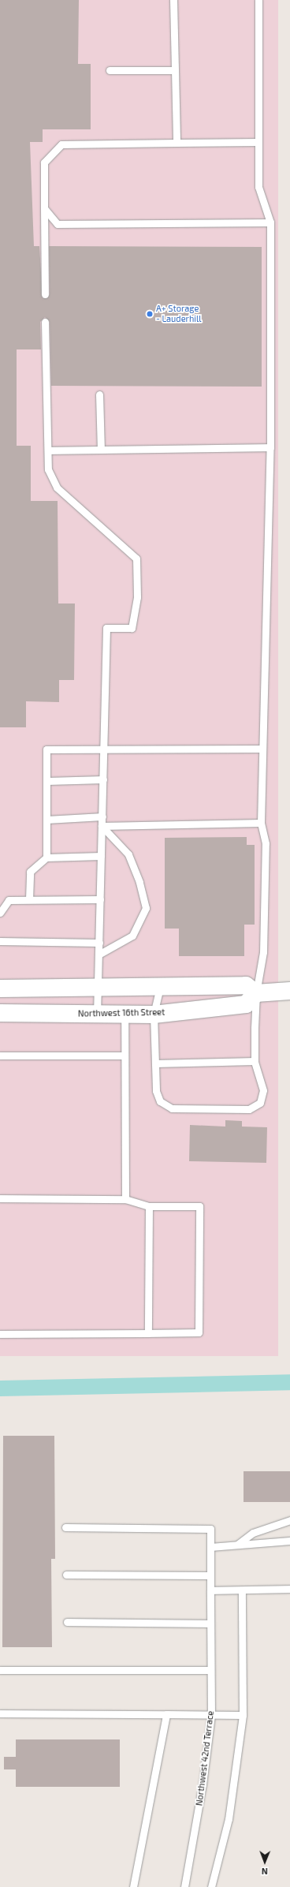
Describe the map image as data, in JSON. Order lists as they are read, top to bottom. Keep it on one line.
{"streets":{"street":["Northwest 16th Street"],"lane":["Northwest 42nd Terrace"]},"places":["A+ Storage - Lauderhill"],"north":"bottom"}
